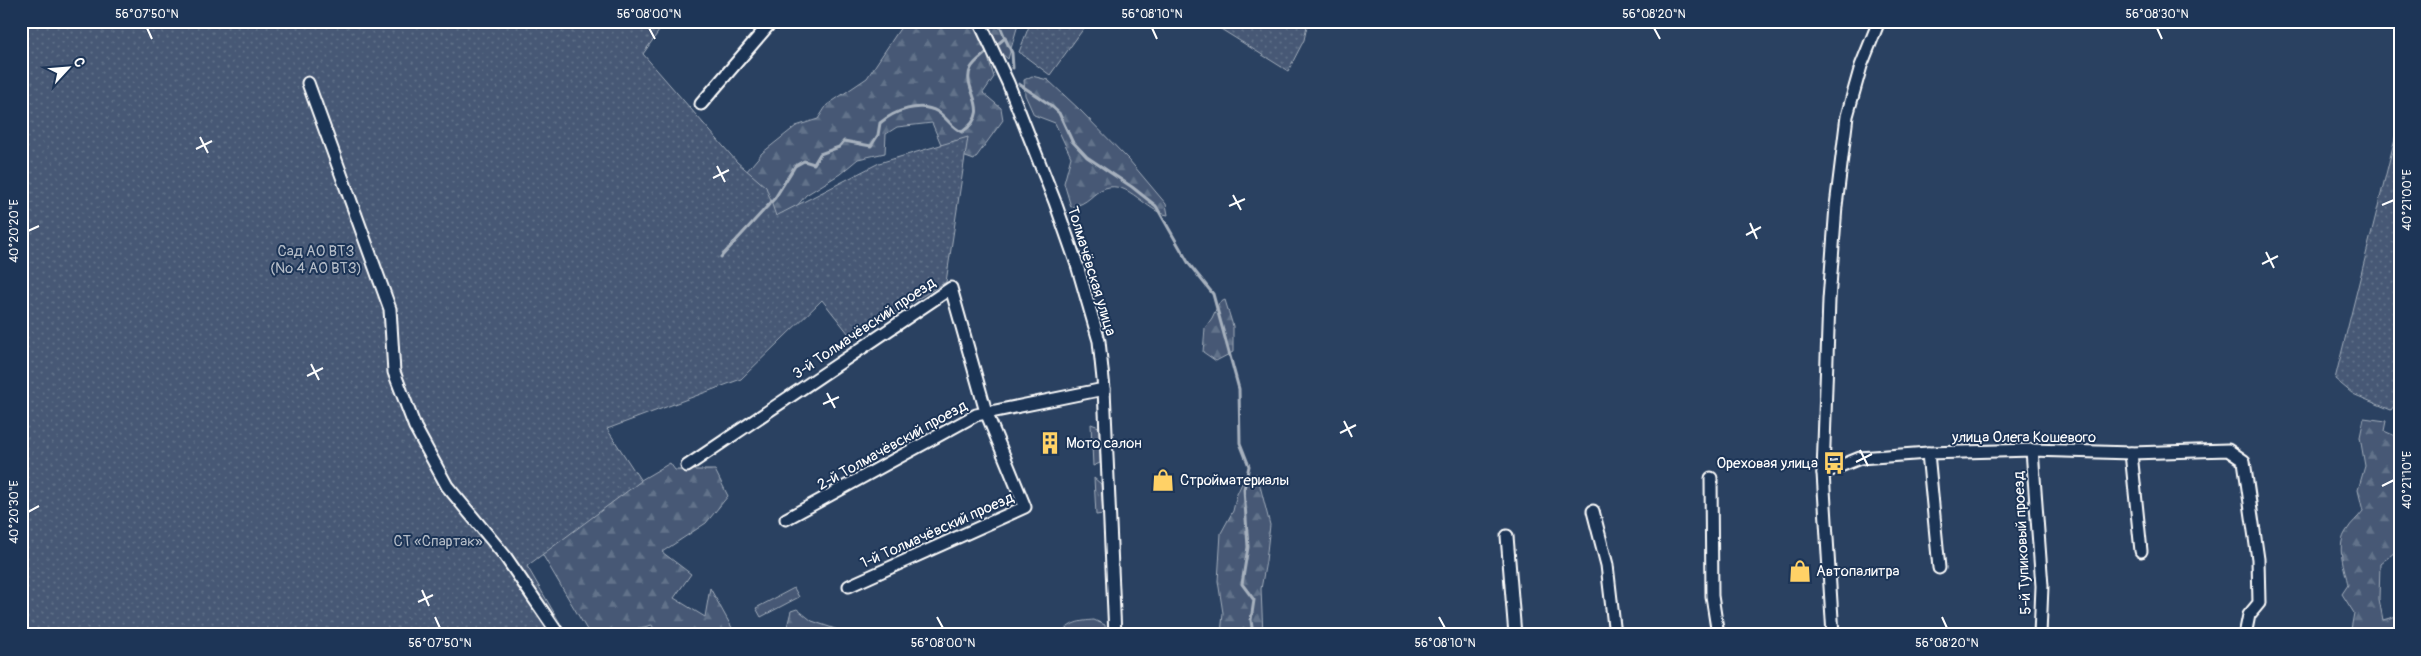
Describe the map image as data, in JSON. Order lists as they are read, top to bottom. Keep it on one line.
{"streets":{"street":["Толмачёвская улица","3-й Толмачёвский проезд","улица Олега Кошевого","2-й Толмачёвский проезд","1-й Толмачёвский проезд","5-й Тупиковый проезд"]},"crossings":[["Толмачёвская улица","2-й Толмачёвский проезд"],["3-й Толмачёвский проезд","2-й Толмачёвский проезд"],["3-й Толмачёвский проезд","1-й Толмачёвский проезд"],["улица Олега Кошевого","5-й Тупиковый проезд"],["2-й Толмачёвский проезд","1-й Толмачёвский проезд"]],"parks":["Сад АО ВТЗ (№ 4 АО ВТЗ)","СТ «Спартак»"],"places":{"building":["Мото салон"],"bus stop":["Ореховая улица"],"shop":["Стройматериалы","Автопалитра"]},"north":"top right","coordinates":["56°07'50\"N","56°08'00\"N","56°08'10\"N","56°08'20\"N","56°08'30\"N","40°21'00\"E","40°20'20\"E","40°21'10\"E","40°20'30\"E"]}
